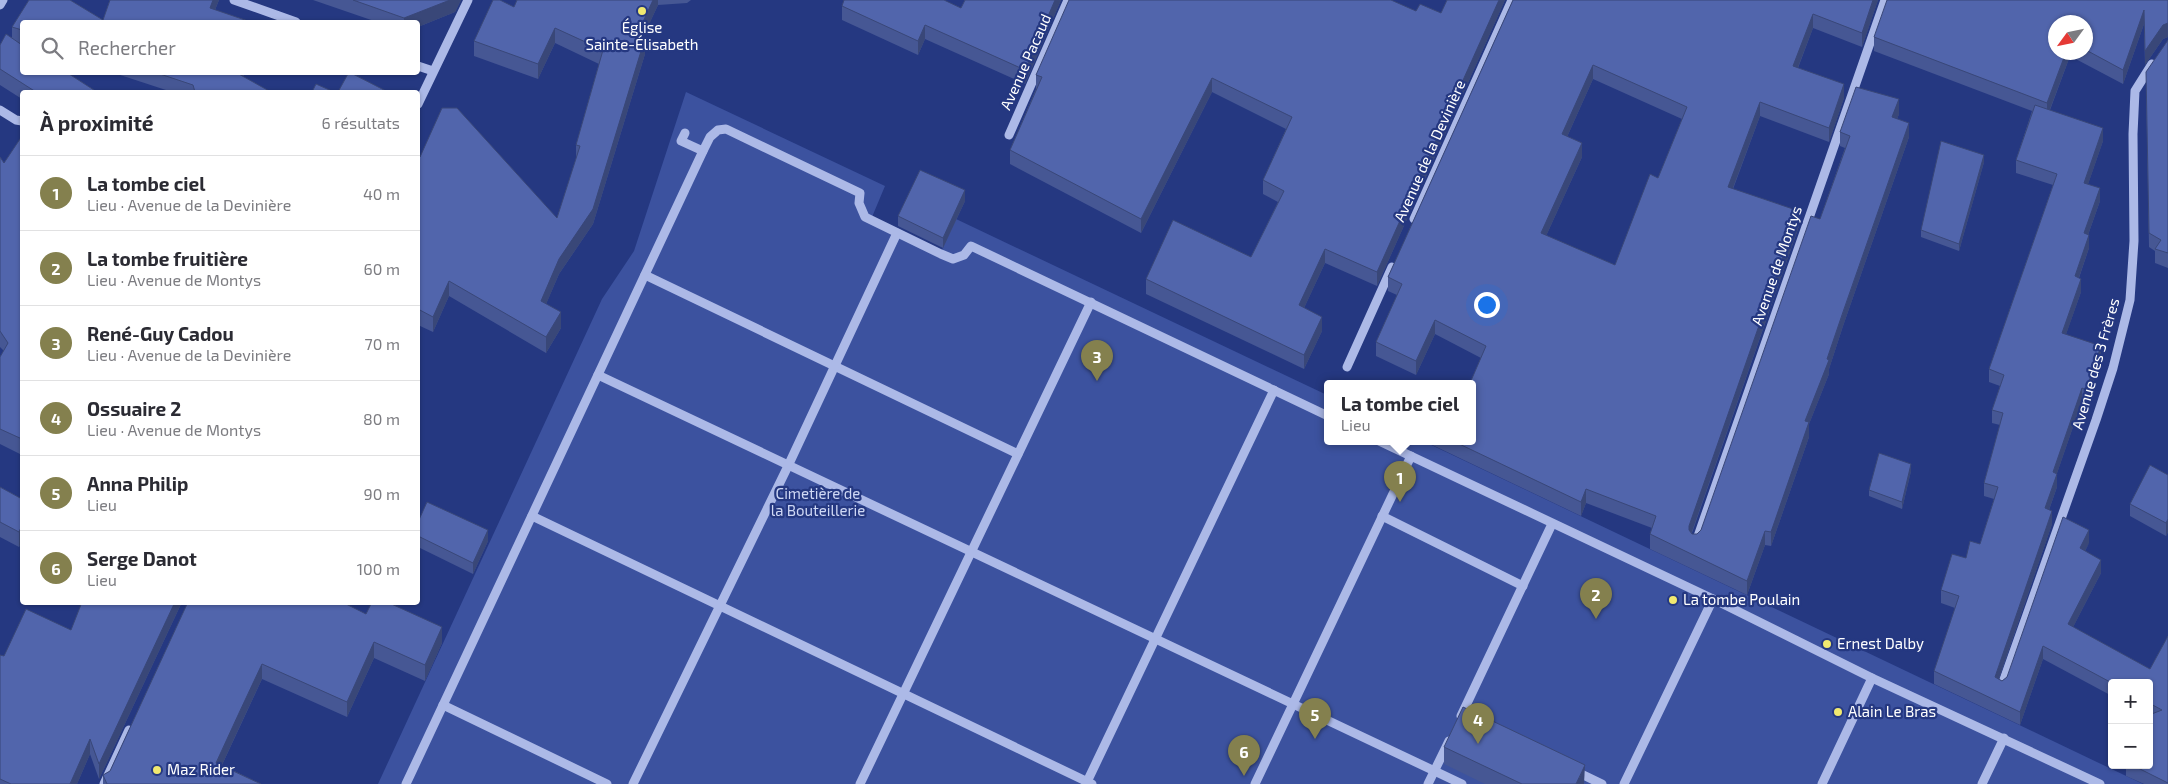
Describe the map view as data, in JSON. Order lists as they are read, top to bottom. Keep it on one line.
{"streets":{"street":["Avenue Pacaud","Avenue de la Devinière","Avenue de Montys","Avenue des 3 Frères"]},"parks":["Cimetière de la Bouteillerie"],"places":["Église Sainte-Élisabeth","La tombe Poulain","Ernest Dalby","Alain Le Bras","Maz Rider"],"north":"bottom left","page":{"search":"Rechercher","heading":["À proximité","6 résultats"],"list":[{"mark":"1","name":"La tombe ciel","note":"Lieu · Avenue de la Devinière","value":"40 m"},{"mark":"2","name":"La tombe fruitière","note":"Lieu · Avenue de Montys","value":"60 m"},{"mark":"3","name":"René-Guy Cadou","note":"Lieu · Avenue de la Devinière","value":"70 m"},{"mark":"4","name":"Ossuaire 2","note":"Lieu · Avenue de Montys","value":"80 m"},{"mark":"5","name":"Anna Philip","note":"Lieu","value":"90 m"},{"mark":"6","name":"Serge Danot","note":"Lieu","value":"100 m"}],"pins":["3","1","2","5","4","6"],"popup":["La tombe ciel","Lieu"],"map_buttons":["+","−"]}}
